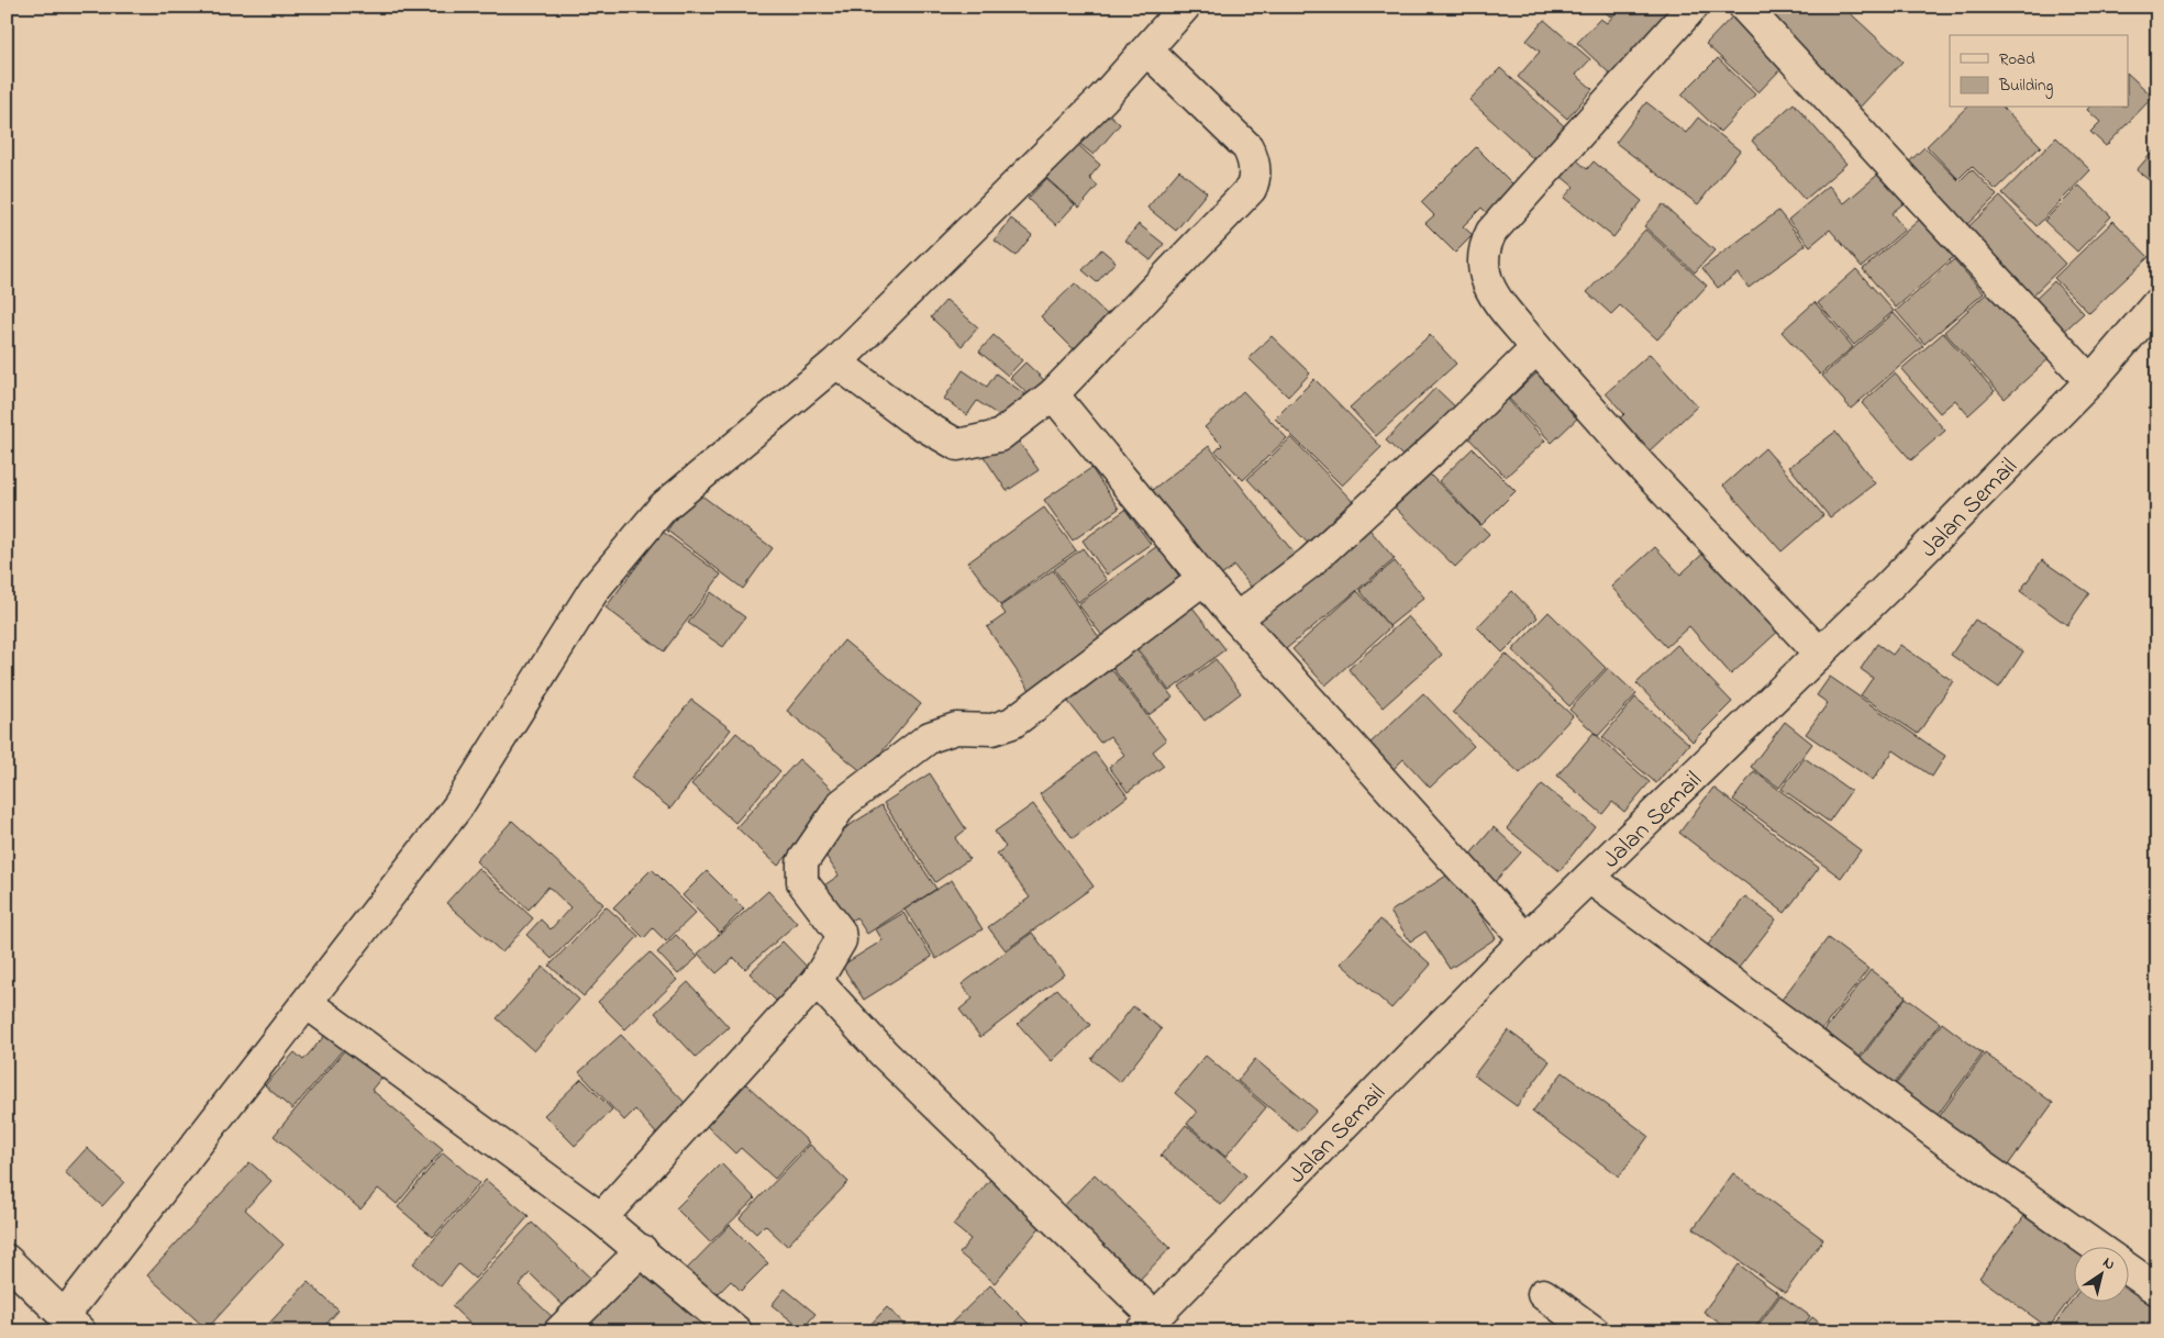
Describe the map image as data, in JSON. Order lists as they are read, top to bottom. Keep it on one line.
{"streets":{"street":["Jalan Semail"]},"legend":["Road","Building"],"north":"top right"}
